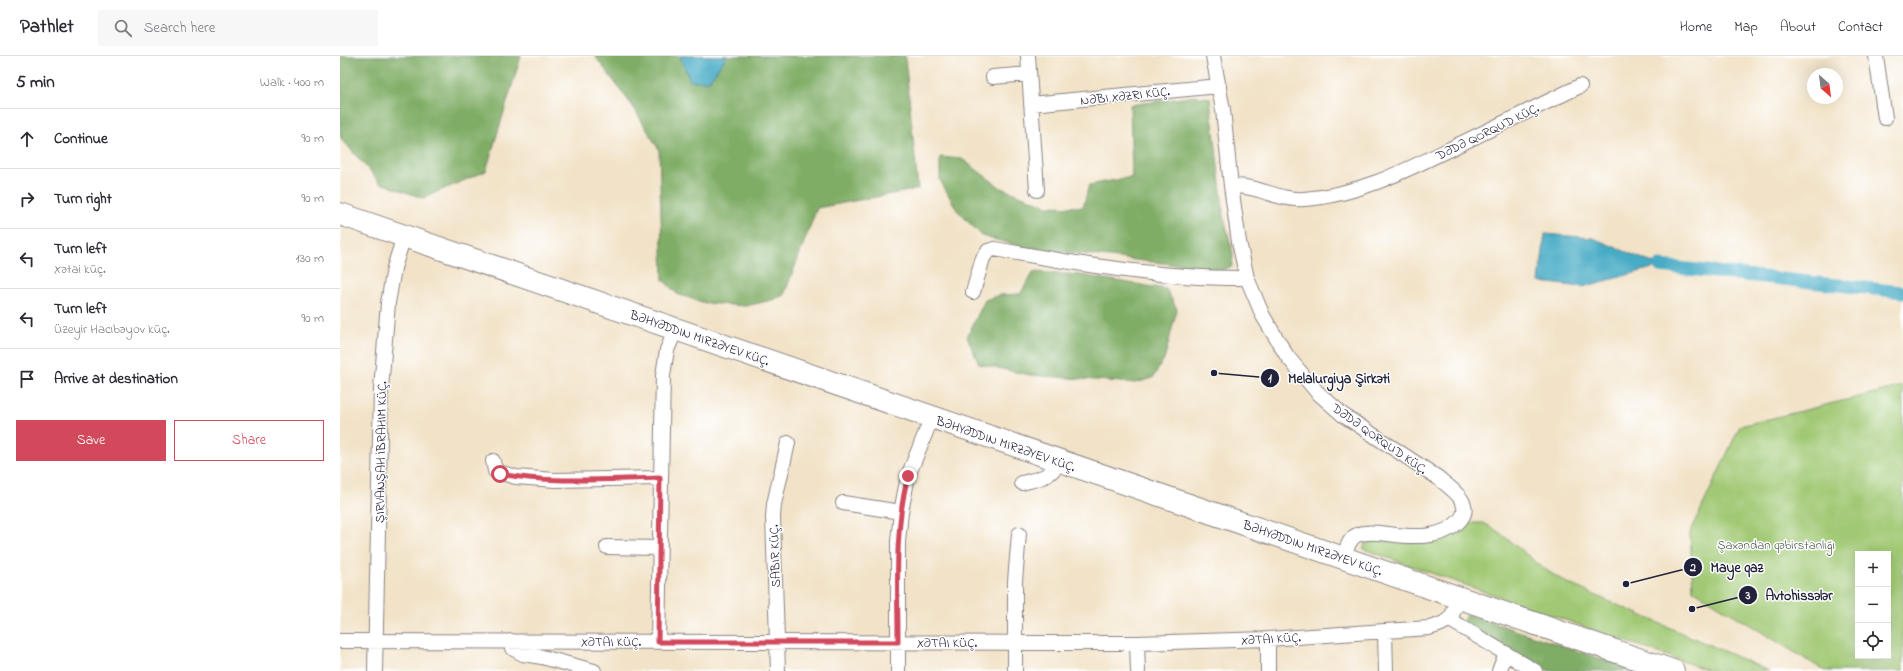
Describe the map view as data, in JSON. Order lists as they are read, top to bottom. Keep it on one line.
{"streets":{"highway":["BƏHYƏDDIN MIRZƏYEV KÜÇ."],"street":["NƏBI XƏZRI KÜÇ.","DƏDƏ QORQUD KÜÇ.","ŞIRVANŞAH İBRAHIM KÜÇ.","SABIR KÜÇ.","XƏTAI KÜÇ."]},"crossings":[["NƏBI XƏZRI KÜÇ.","DƏDƏ QORQUD KÜÇ."],["DƏDƏ QORQUD KÜÇ.","BƏHYƏDDIN MIRZƏYEV KÜÇ."],["BƏHYƏDDIN MIRZƏYEV KÜÇ.","ŞIRVANŞAH İBRAHIM KÜÇ."],["ŞIRVANŞAH İBRAHIM KÜÇ.","XƏTAI KÜÇ."],["SABIR KÜÇ.","XƏTAI KÜÇ."]],"parks":["Şaxəndan qəbirstanlığı"],"places":["Melalurgiya Şirkəti","Maye qaz","Avtohissələr"],"north":"bottom right","page":{"header":"Pathlet","search":"Search here","nav":["Home","Map","About","Contact"],"heading":["5 min","Walk · 400 m"],"list":[["Continue","90 m"],["Turn right","90 m"],["Turn left","Xətai küç.","130 m"],["Turn left","Üzeyir Hacıbəyov küç.","90 m"],"Arrive at destination"],"buttons":["Save","Share"],"map_buttons":["+","−"]}}
